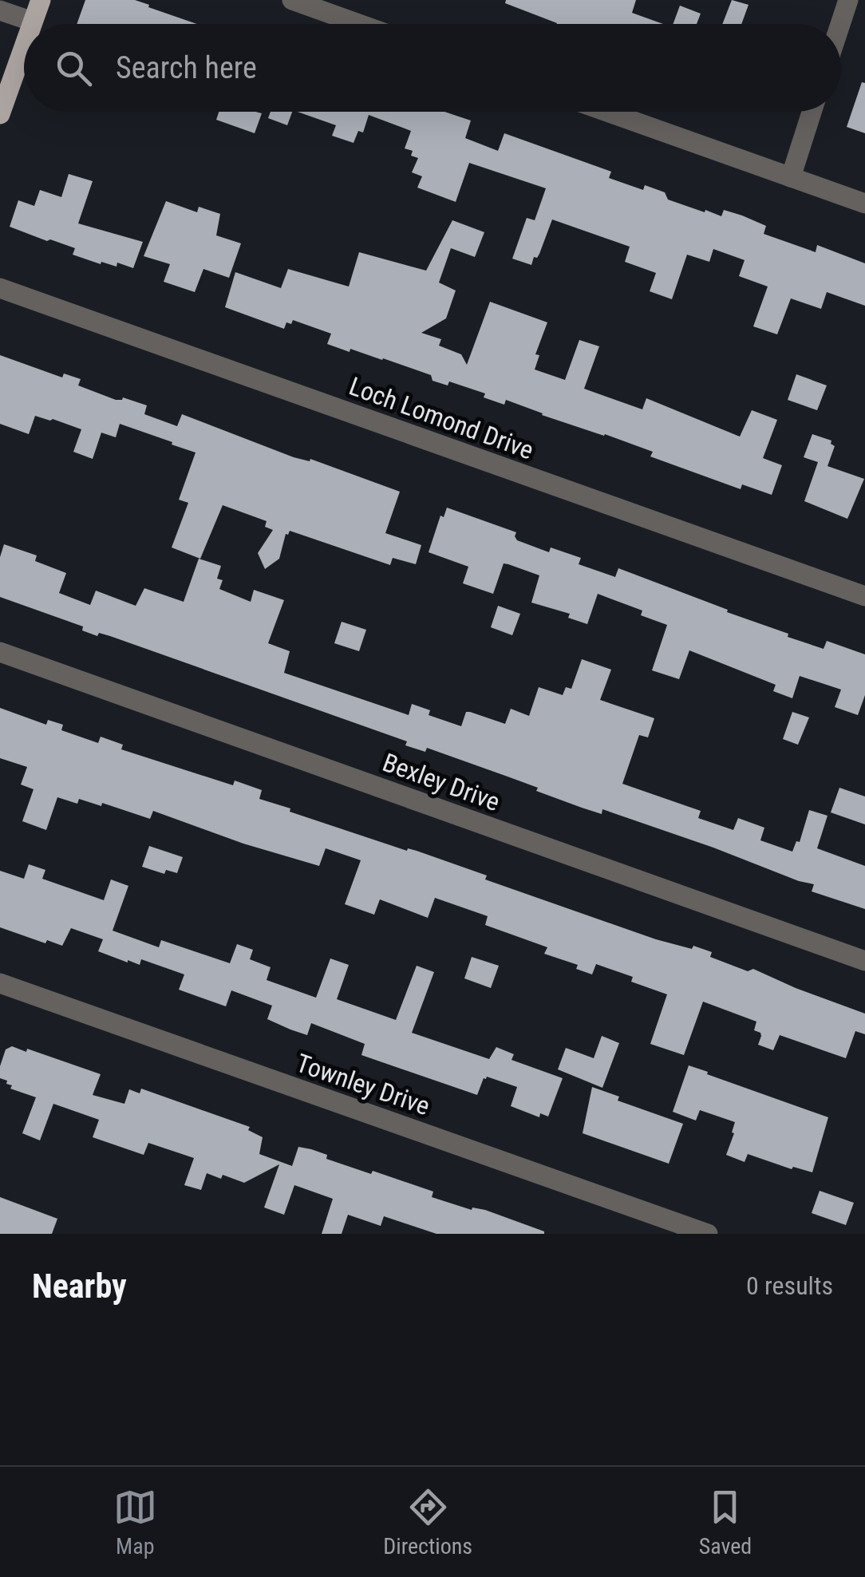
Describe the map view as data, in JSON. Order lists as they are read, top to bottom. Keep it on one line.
{"streets":{"street":["Loch Lomond Drive","Bexley Drive","Townley Drive"]},"page":{"search":"Search here","heading":["Nearby","0 results"],"nav":["Map","Directions","Saved"]}}
